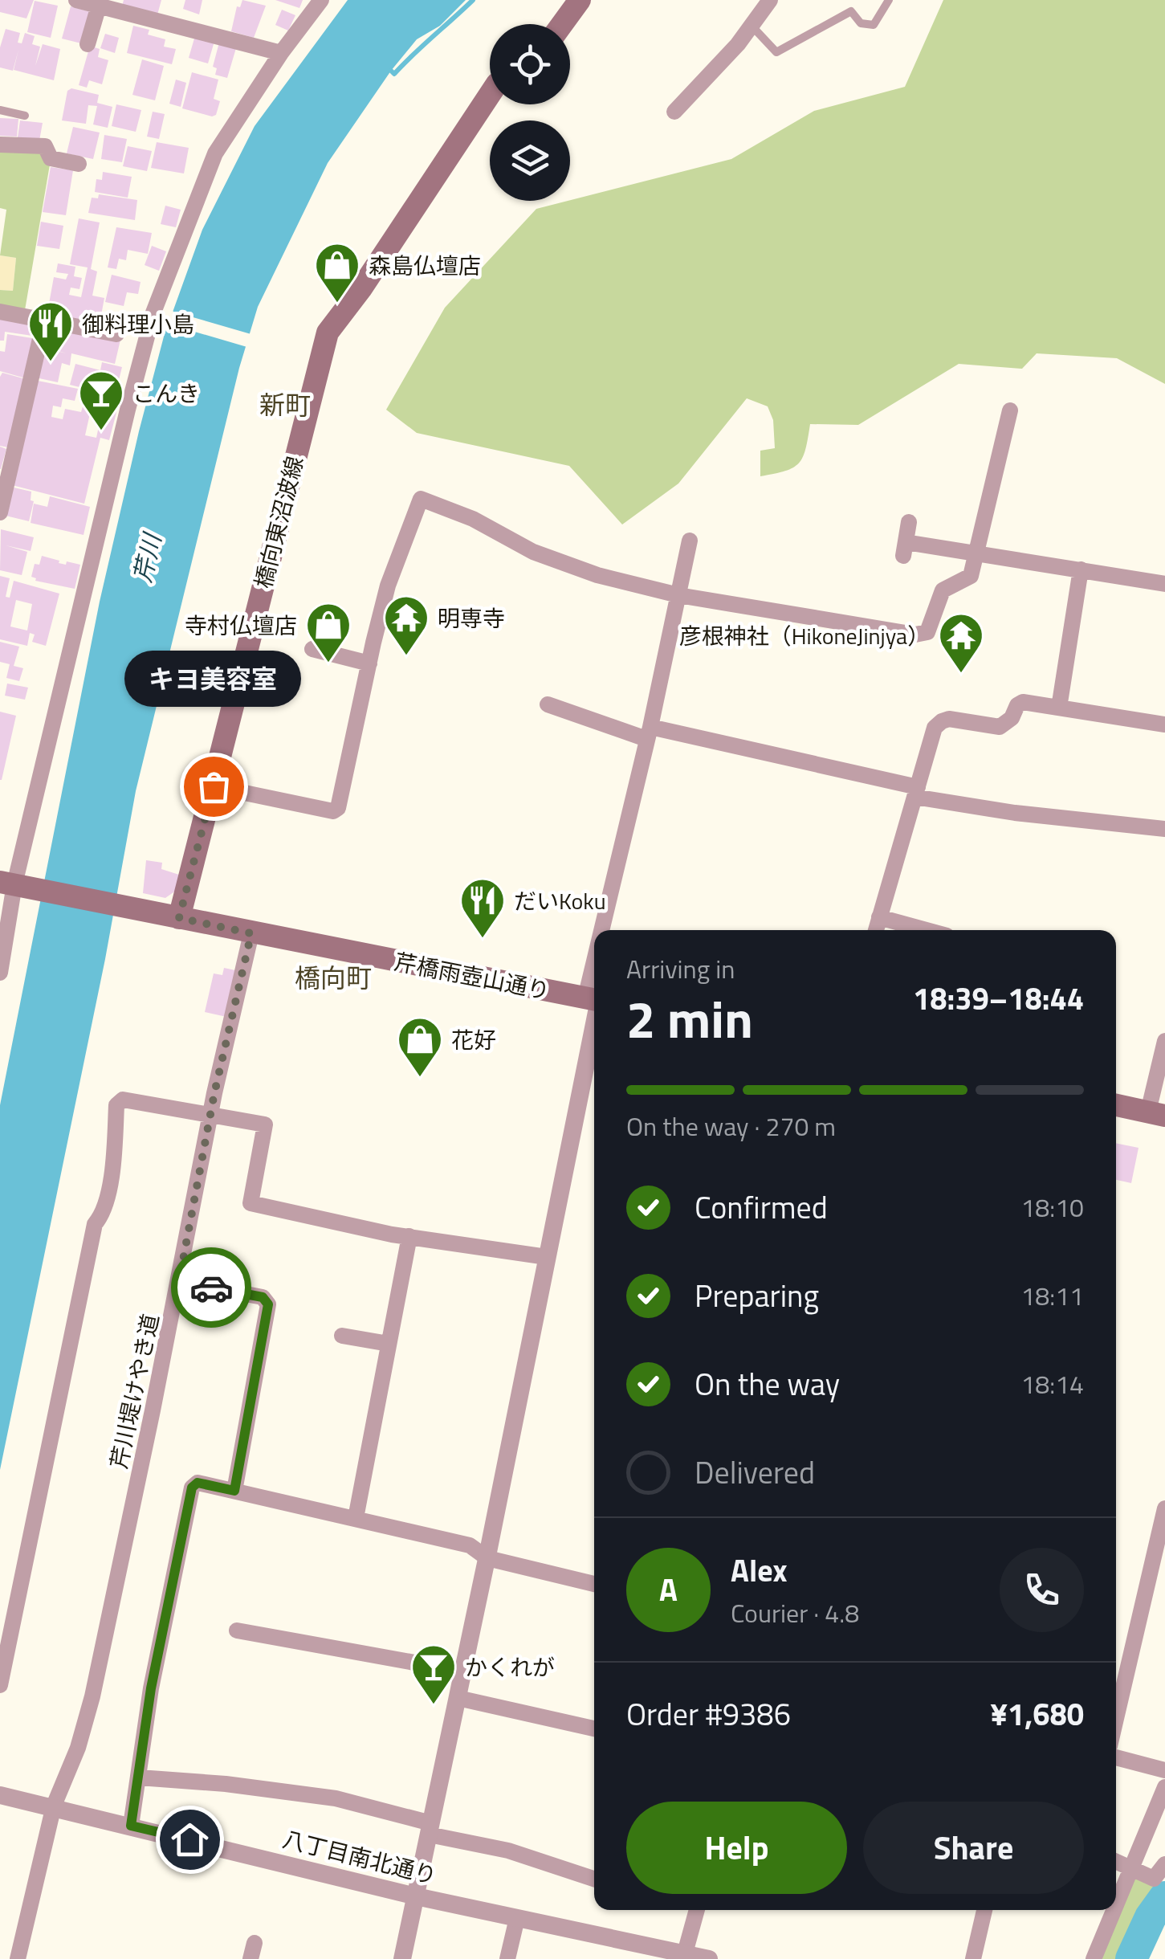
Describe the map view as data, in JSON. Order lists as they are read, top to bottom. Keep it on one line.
{"streets":{"main road":["橋向東沼波線","芹橋雨壺山通り"],"street":["芹川堤けやき道","八丁目南北通り"]},"crossings":[["橋向東沼波線","芹橋雨壺山通り"],["芹橋雨壺山通り","芹川堤けやき道"],["芹川堤けやき道","八丁目南北通り"]],"districts":["新町","橋向町"],"water":["芹川"],"places":{"shop":["森島仏壇店","寺村仏壇店","花好"],"restaurant":["御料理小島","だいKoku"],"bar":["こんき","かくれが"],"temple":["明専寺","彦根神社（HikoneJinjya）"],"other":["キヨ美容室"]},"page":{"bubble":"キヨ美容室","heading":["2 min","Arriving in","18:39–18:44"],"panel":["Alex","Courier · 4.8","Order #9386","¥1,680"],"bar":"On the way · 270 m","list":[["Confirmed","18:10"],["Preparing","18:11"],["On the way","18:14"],"Delivered"],"round":"A","buttons":["Help","Share"]}}
